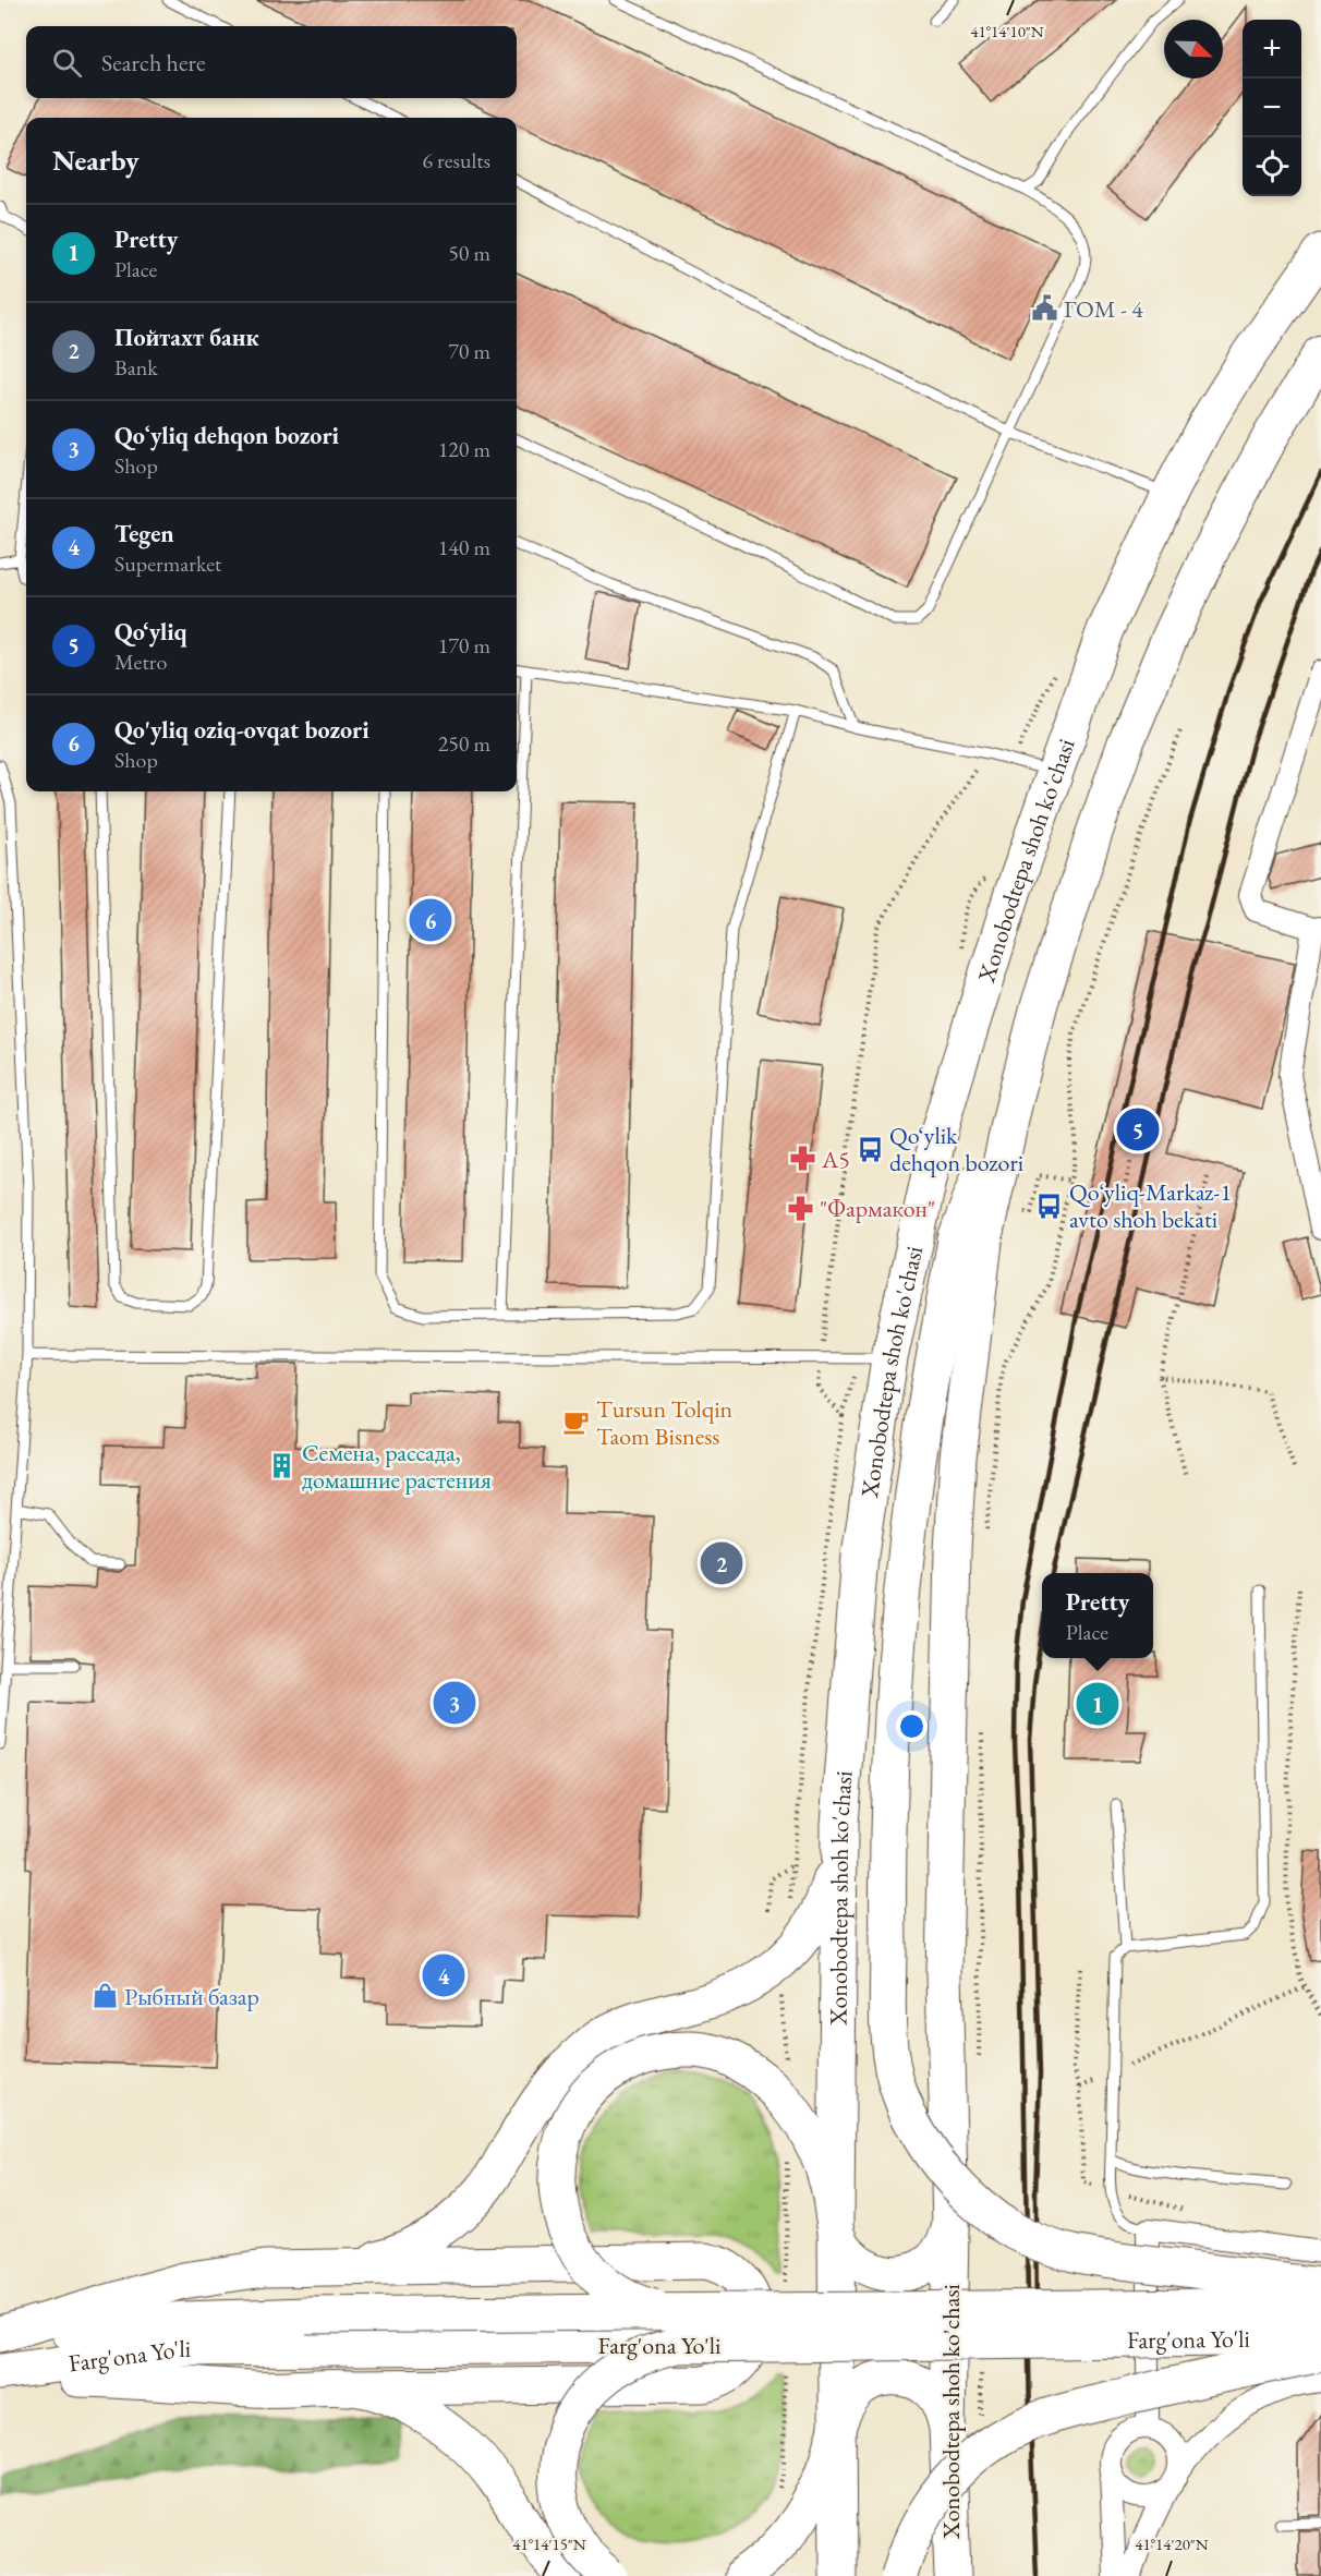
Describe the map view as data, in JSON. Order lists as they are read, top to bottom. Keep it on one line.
{"streets":{"highway":["Xonobodtepa shoh ko'chasi","Farg'ona Yo'li"]},"places":{"public building":["ГОМ - 4"],"bus stop":["Qo‘ylik dehqon bozori","Qoʻyliq-Markaz-1 avto shoh bekati"],"pharmacy":["А5","\"Фармакон\""],"cafe":["Tursun Tolqin Taom Bisness"],"building":["Семена, рассада, домашние растения"],"shop":["Рыбный базар"]},"north":"bottom right","page":{"map_buttons":["+","−"],"search":"Search here","heading":["Nearby","6 results"],"list":[{"mark":"1","name":"Pretty","note":"Place","value":"50 m"},{"mark":"2","name":"Пойтахт банк","note":"Bank","value":"70 m"},{"mark":"3","name":"Qoʻyliq dehqon bozori","note":"Shop","value":"120 m"},{"mark":"4","name":"Tegen","note":"Supermarket","value":"140 m"},{"mark":"5","name":"Qo‘yliq","note":"Metro","value":"170 m"},{"mark":"6","name":"Qo'yliq oziq-ovqat bozori","note":"Shop","value":"250 m"}],"pins":["6","5","2","3","1","4"],"popup":["Pretty","Place"]},"coordinates":["41°14'10\"N","41°14'15\"N","41°14'20\"N"]}
